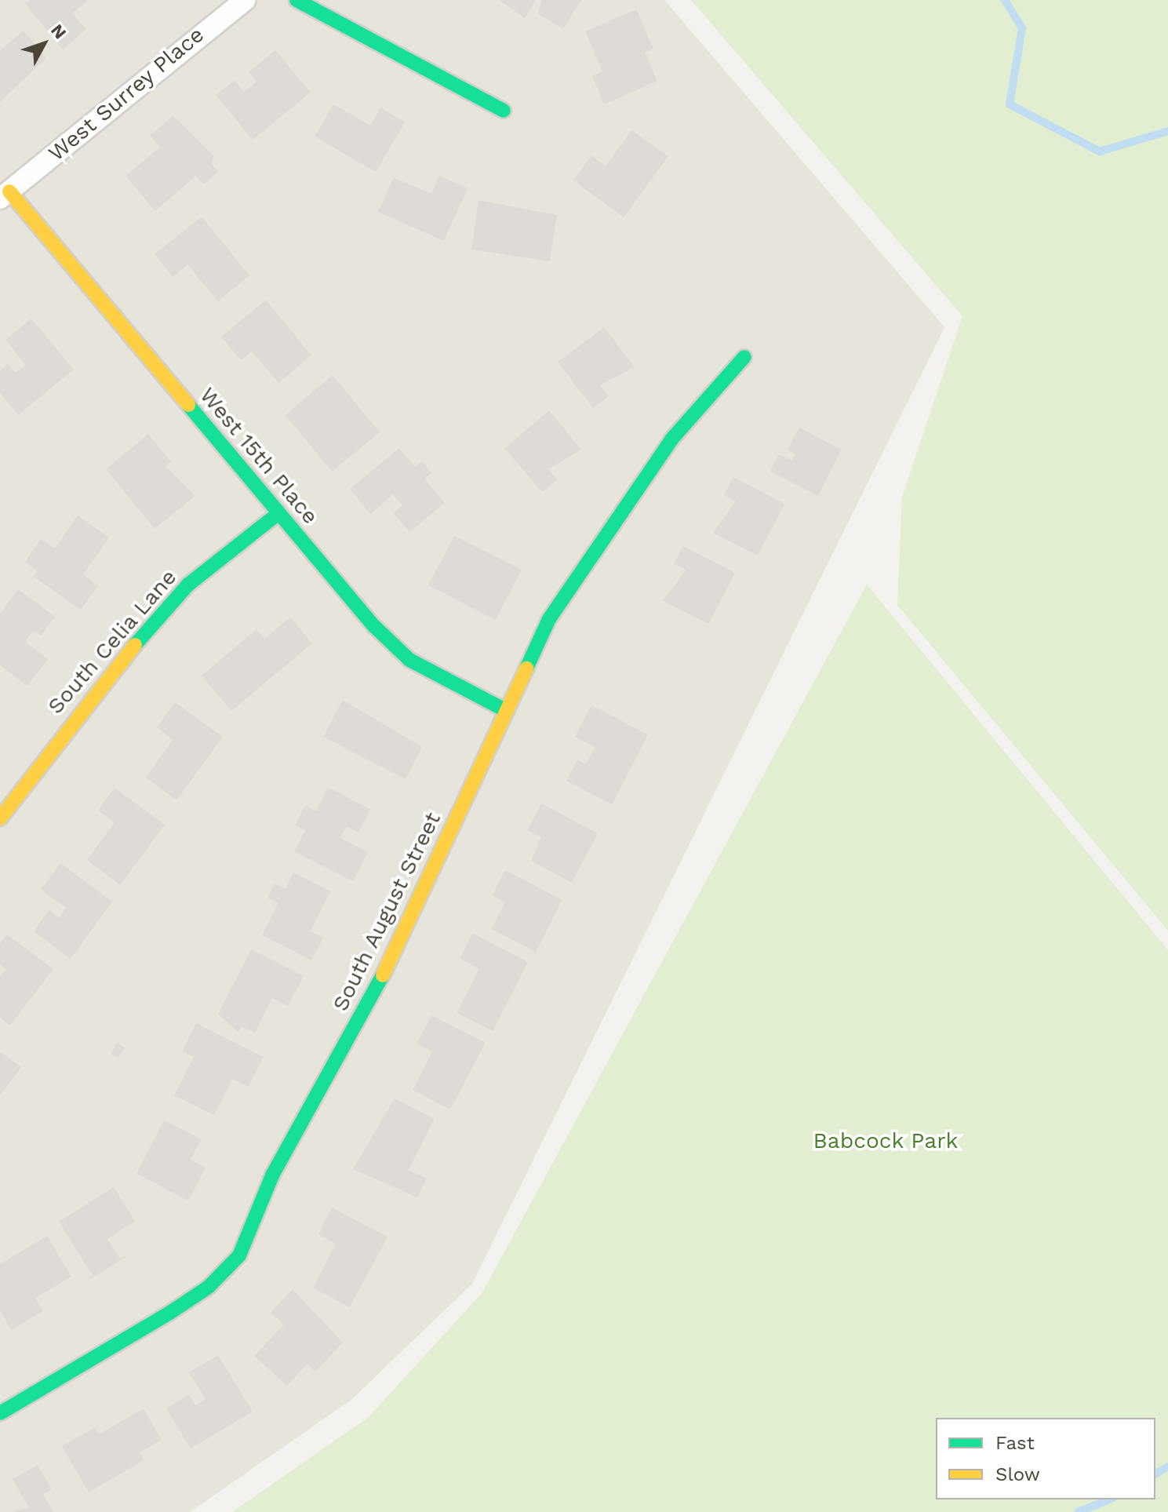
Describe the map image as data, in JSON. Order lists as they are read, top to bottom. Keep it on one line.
{"streets":{"street":["West Surrey Place","West 15th Place","South Celia Lane","South August Street"]},"crossings":[["West Surrey Place","West 15th Place"],["West 15th Place","South Celia Lane"],["West 15th Place","South August Street"]],"parks":["Babcock Park"],"legend":["Fast","Slow"],"north":"top right"}
